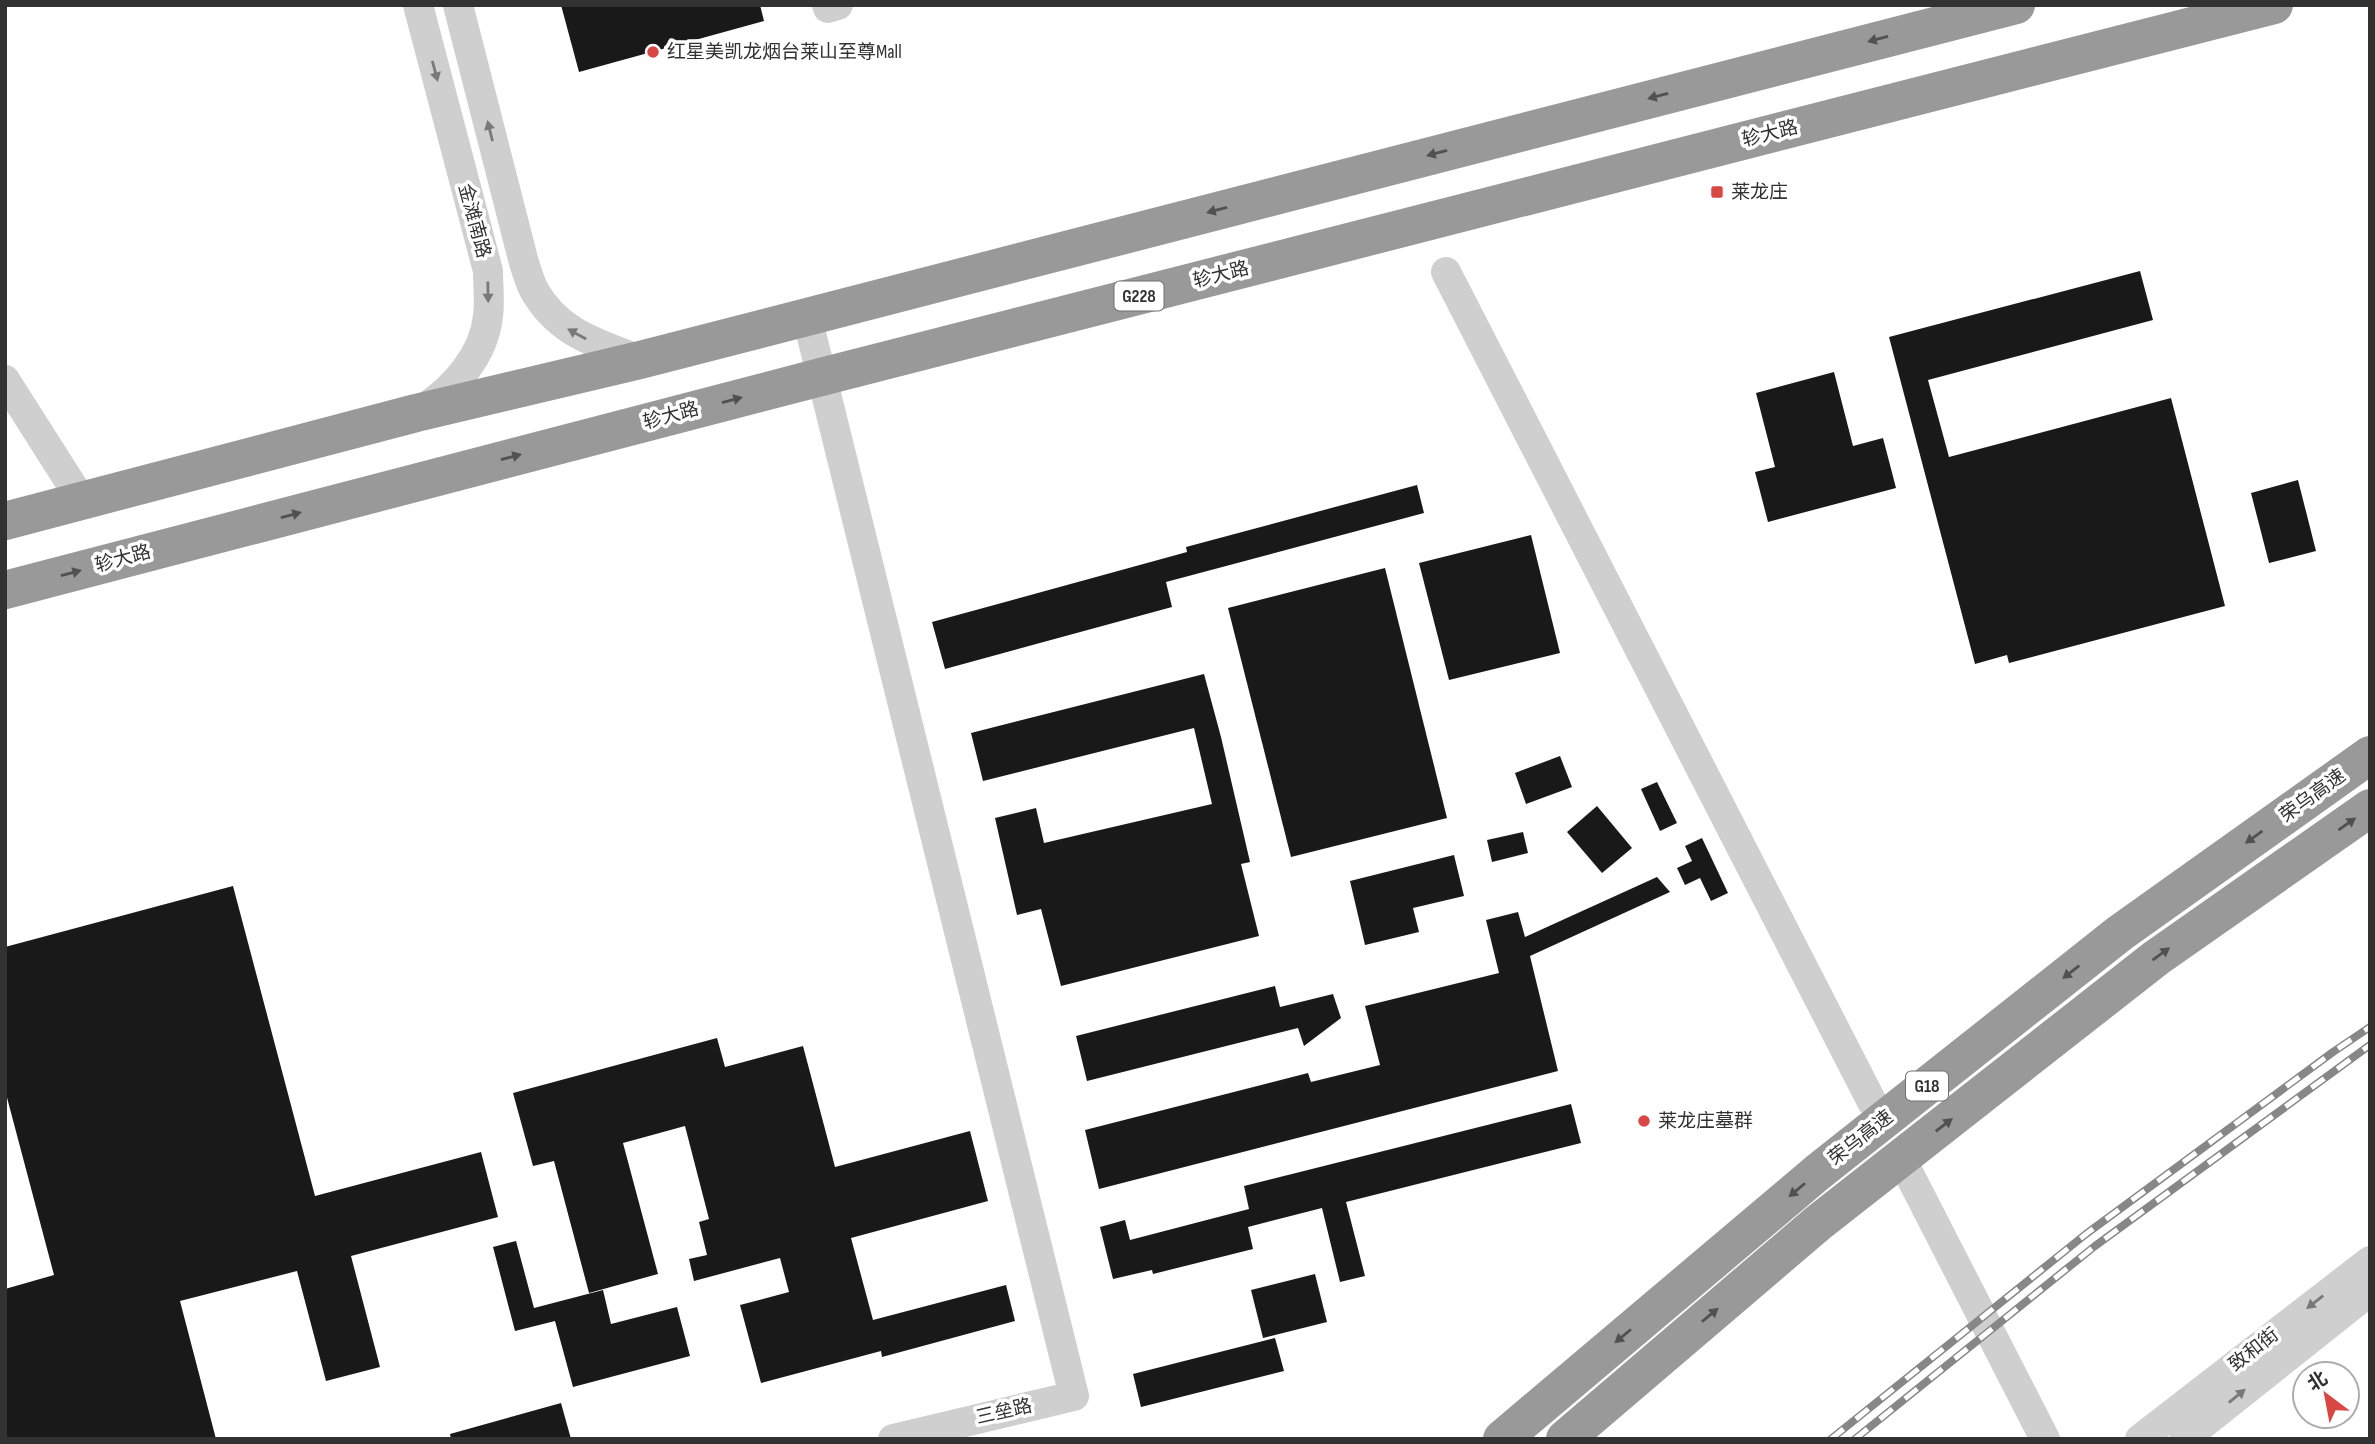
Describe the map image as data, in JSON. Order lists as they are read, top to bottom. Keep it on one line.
{"streets":{"highway":["轸大路","G228","荣乌高速","G18"],"street":["金滩南路","致和街","三垒路"]},"crossings":[["轸大路","三垒路"]],"places":{"other":["红星美凯龙烟台莱山至尊Mall","莱龙庄墓群"],"transit":["莱龙庄"]},"north":"top left"}
